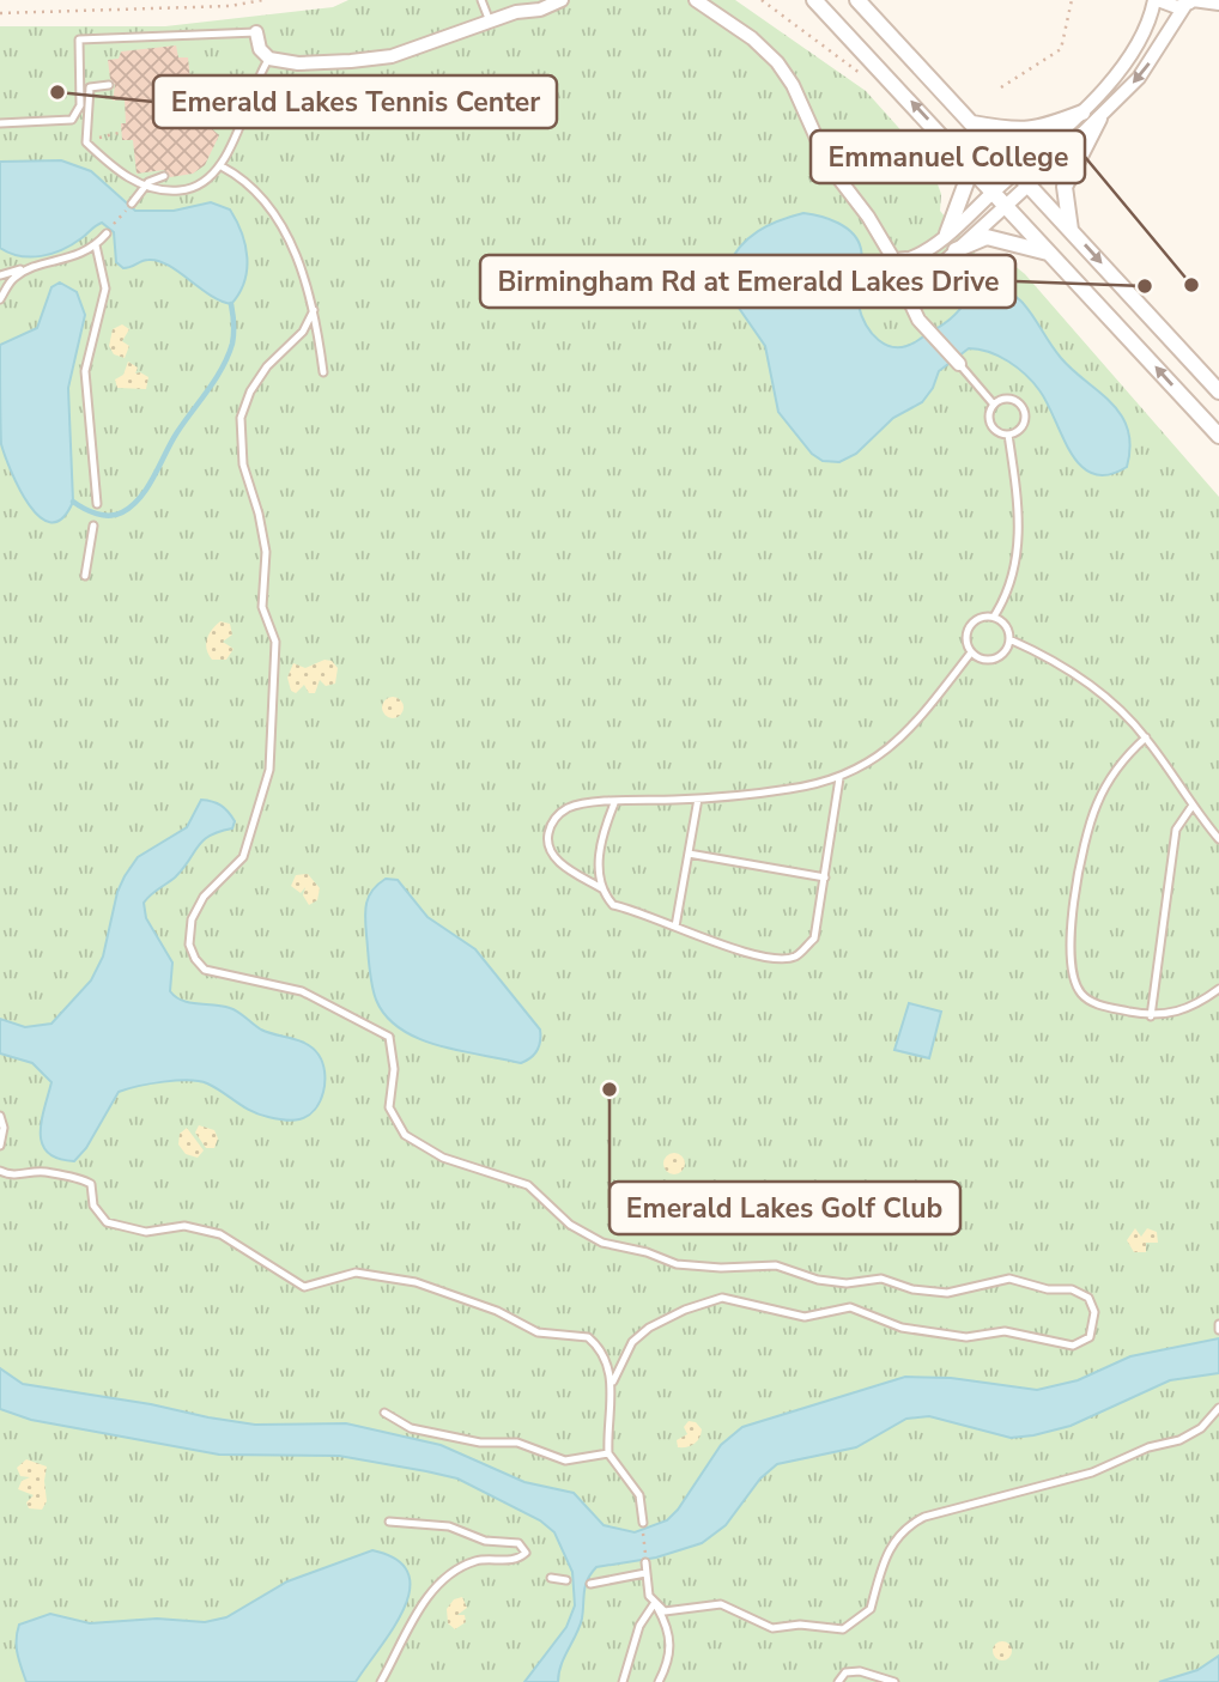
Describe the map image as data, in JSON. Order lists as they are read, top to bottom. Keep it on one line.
{"places":["Emerald Lakes Tennis Center","Emmanuel College","Birmingham Rd at Emerald Lakes Drive","Emerald Lakes Golf Club"]}
